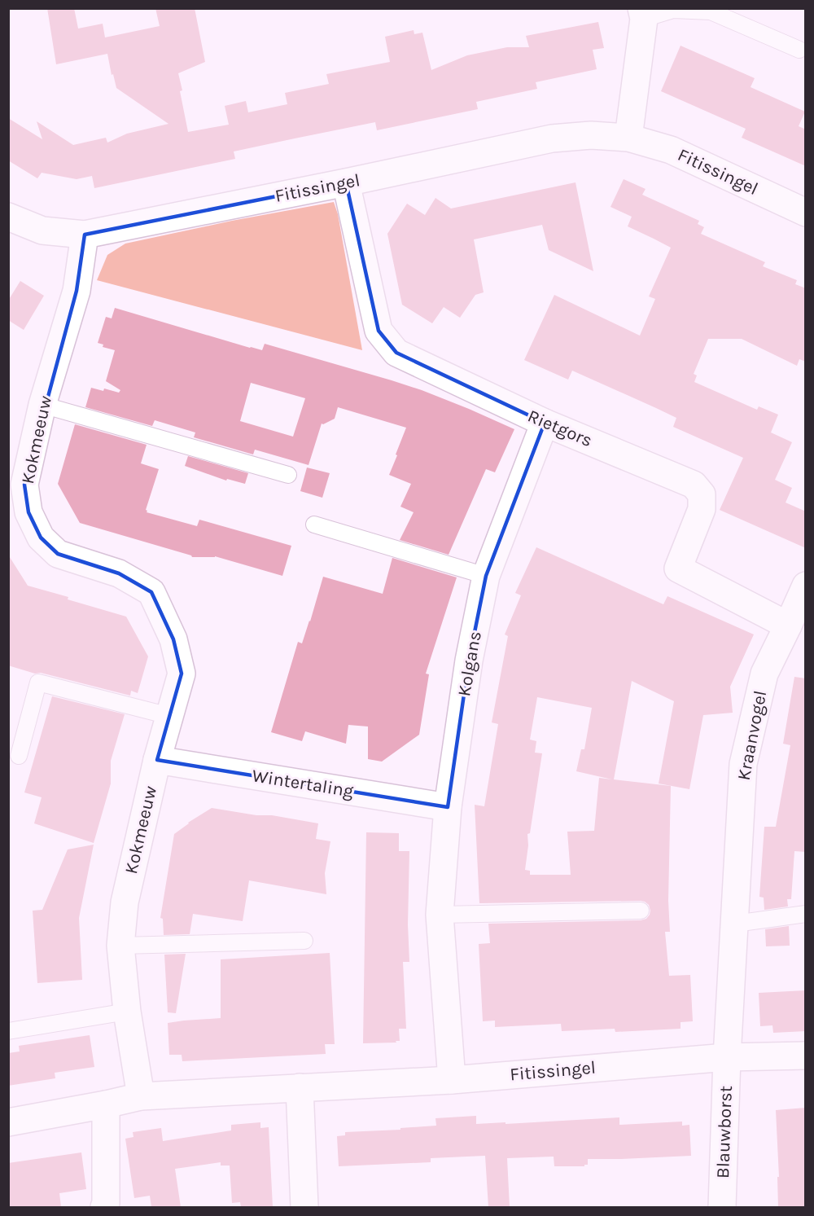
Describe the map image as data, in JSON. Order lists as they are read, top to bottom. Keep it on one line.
{"streets":{"street":["Fitissingel","Rietgors","Kokmeeuw","Kolgans","Kraanvogel","Wintertaling","Blauwborst"]},"crossings":[["Fitissingel","Rietgors"],["Fitissingel","Kokmeeuw"],["Fitissingel","Kolgans"],["Fitissingel","Kraanvogel"],["Fitissingel","Blauwborst"],["Rietgors","Kolgans"],["Rietgors","Kraanvogel"],["Kokmeeuw","Wintertaling"],["Kolgans","Wintertaling"],["Kraanvogel","Blauwborst"]]}
